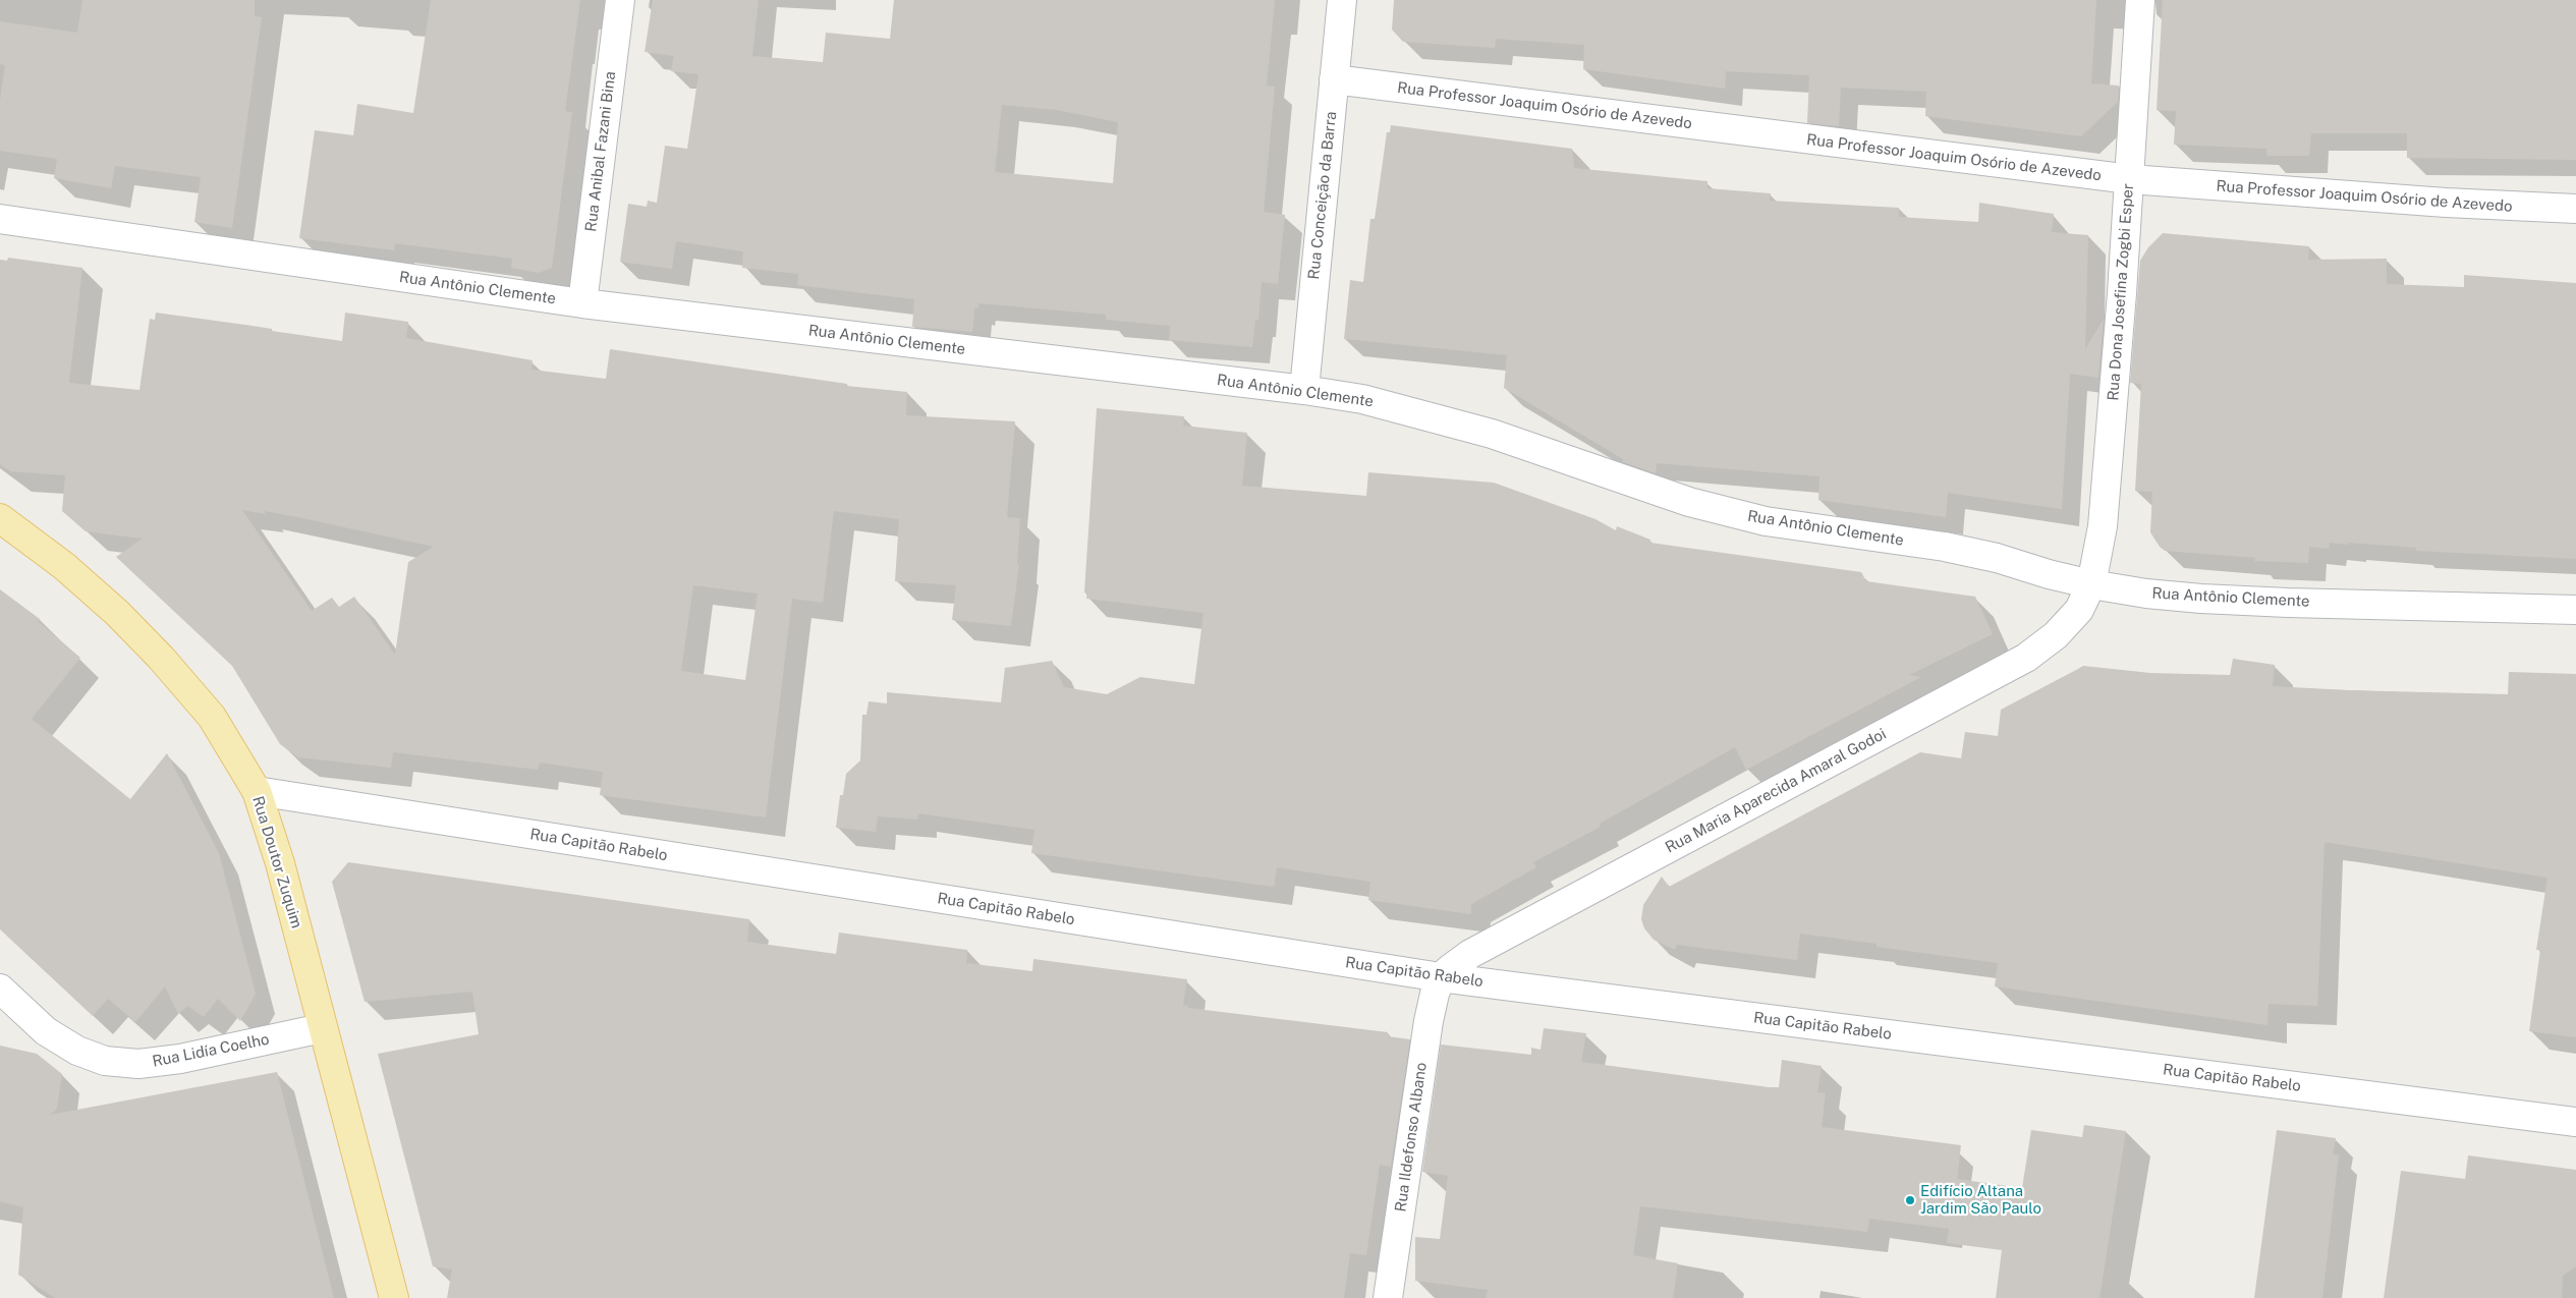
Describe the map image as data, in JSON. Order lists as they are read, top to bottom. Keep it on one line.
{"streets":{"main road":["Rua Doutor Zuquim"],"street":["Rua Professor Joaquim Osório de Azevedo","Rua Anibal Fazani Bina","Rua Conceição da Barra","Rua Antônio Clemente","Rua Dona Josefina Zogbi Esper","Rua Maria Aparecida Amaral Godoi","Rua Capitão Rabelo","Rua Lidía Coelho","Rua Ildefonso Albano"]},"crossings":[["Rua Professor Joaquim Osório de Azevedo","Rua Conceição da Barra"],["Rua Professor Joaquim Osório de Azevedo","Rua Dona Josefina Zogbi Esper"],["Rua Anibal Fazani Bina","Rua Antônio Clemente"],["Rua Conceição da Barra","Rua Antônio Clemente"],["Rua Antônio Clemente","Rua Dona Josefina Zogbi Esper"],["Rua Antônio Clemente","Rua Maria Aparecida Amaral Godoi"],["Rua Dona Josefina Zogbi Esper","Rua Maria Aparecida Amaral Godoi"],["Rua Maria Aparecida Amaral Godoi","Rua Capitão Rabelo"],["Rua Maria Aparecida Amaral Godoi","Rua Ildefonso Albano"],["Rua Capitão Rabelo","Rua Doutor Zuquim"],["Rua Capitão Rabelo","Rua Ildefonso Albano"],["Rua Doutor Zuquim","Rua Lidía Coelho"]],"places":["Edifício Altana Jardim São Paulo"]}
